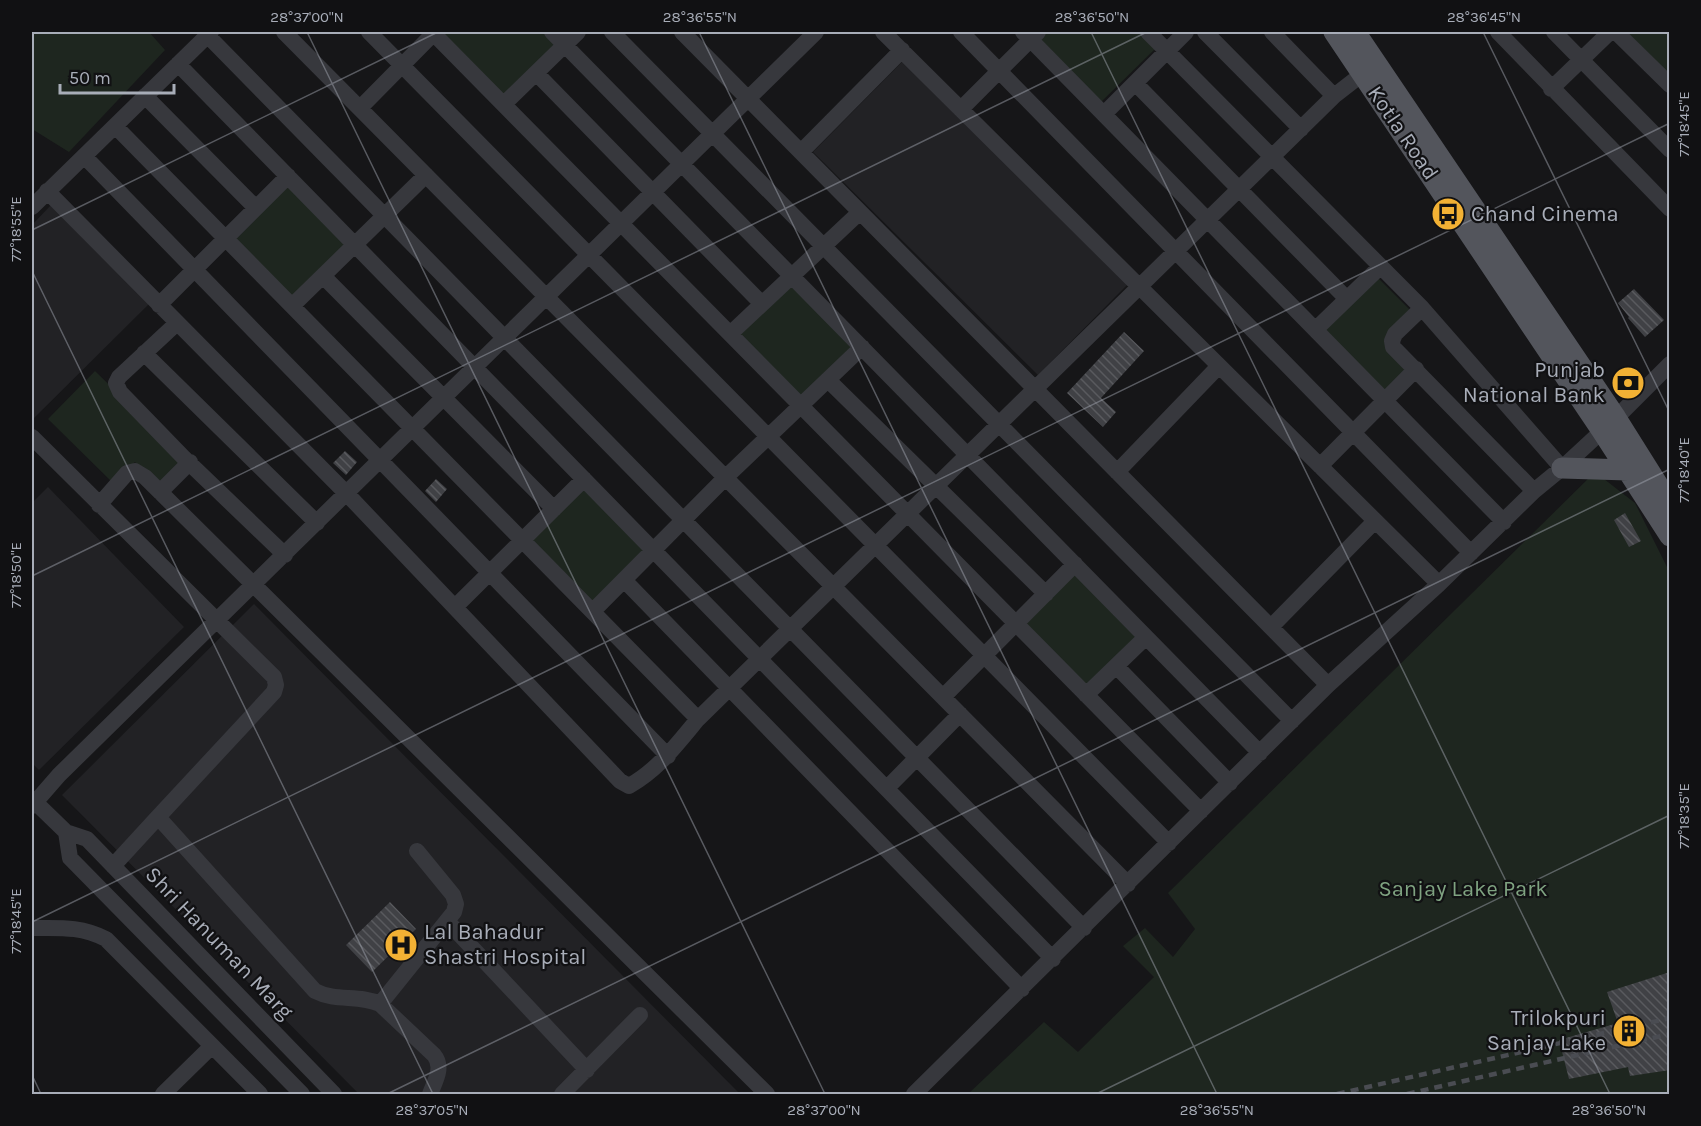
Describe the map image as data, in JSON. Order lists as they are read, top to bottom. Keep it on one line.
{"streets":{"main road":["Kotla Road"],"street":["Shri Hanuman Marg"]},"parks":["Sanjay Lake Park"],"places":{"bus stop":["Chand Cinema"],"bank":["Punjab National Bank"],"hospital":["Lal Bahadur Shastri Hospital"],"building":["Trilokpuri Sanjay Lake"]},"scale_bar":"50 m","coordinates":["28°37'00\"N","28°36'55\"N","28°36'50\"N","28°36'45\"N","77°18'45\"E","77°18'55\"E","77°18'40\"E","77°18'50\"E","77°18'35\"E","28°37'05\"N"]}
